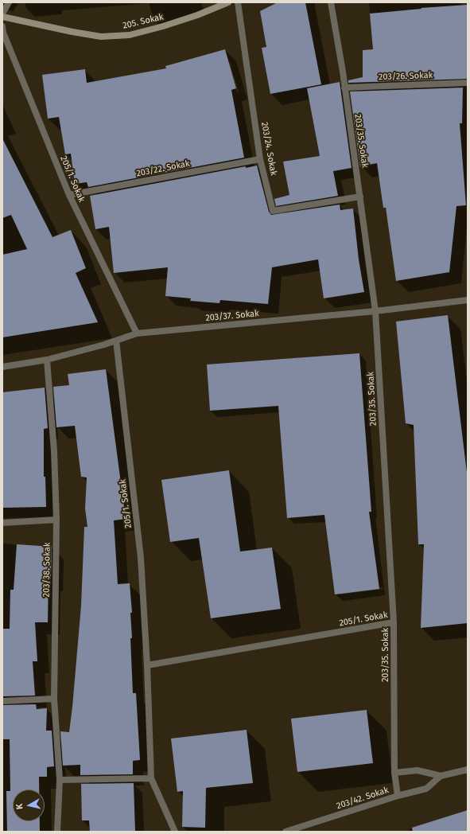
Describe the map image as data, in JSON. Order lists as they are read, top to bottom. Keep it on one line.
{"streets":{"main road":["205. Sokak"],"street":["203/26. Sokak","203/35. Sokak","203/24. Sokak","203/22. Sokak","205/1. Sokak","203/37. Sokak","203/38. Sokak","203/42. Sokak"]},"crossings":[["203/26. Sokak","203/35. Sokak"],["203/35. Sokak","203/24. Sokak"],["203/35. Sokak","205/1. Sokak"],["203/35. Sokak","203/37. Sokak"],["203/35. Sokak","203/42. Sokak"],["203/24. Sokak","203/22. Sokak"],["203/22. Sokak","205/1. Sokak"],["205/1. Sokak","203/37. Sokak"],["203/37. Sokak","203/38. Sokak"]],"north":"left"}
